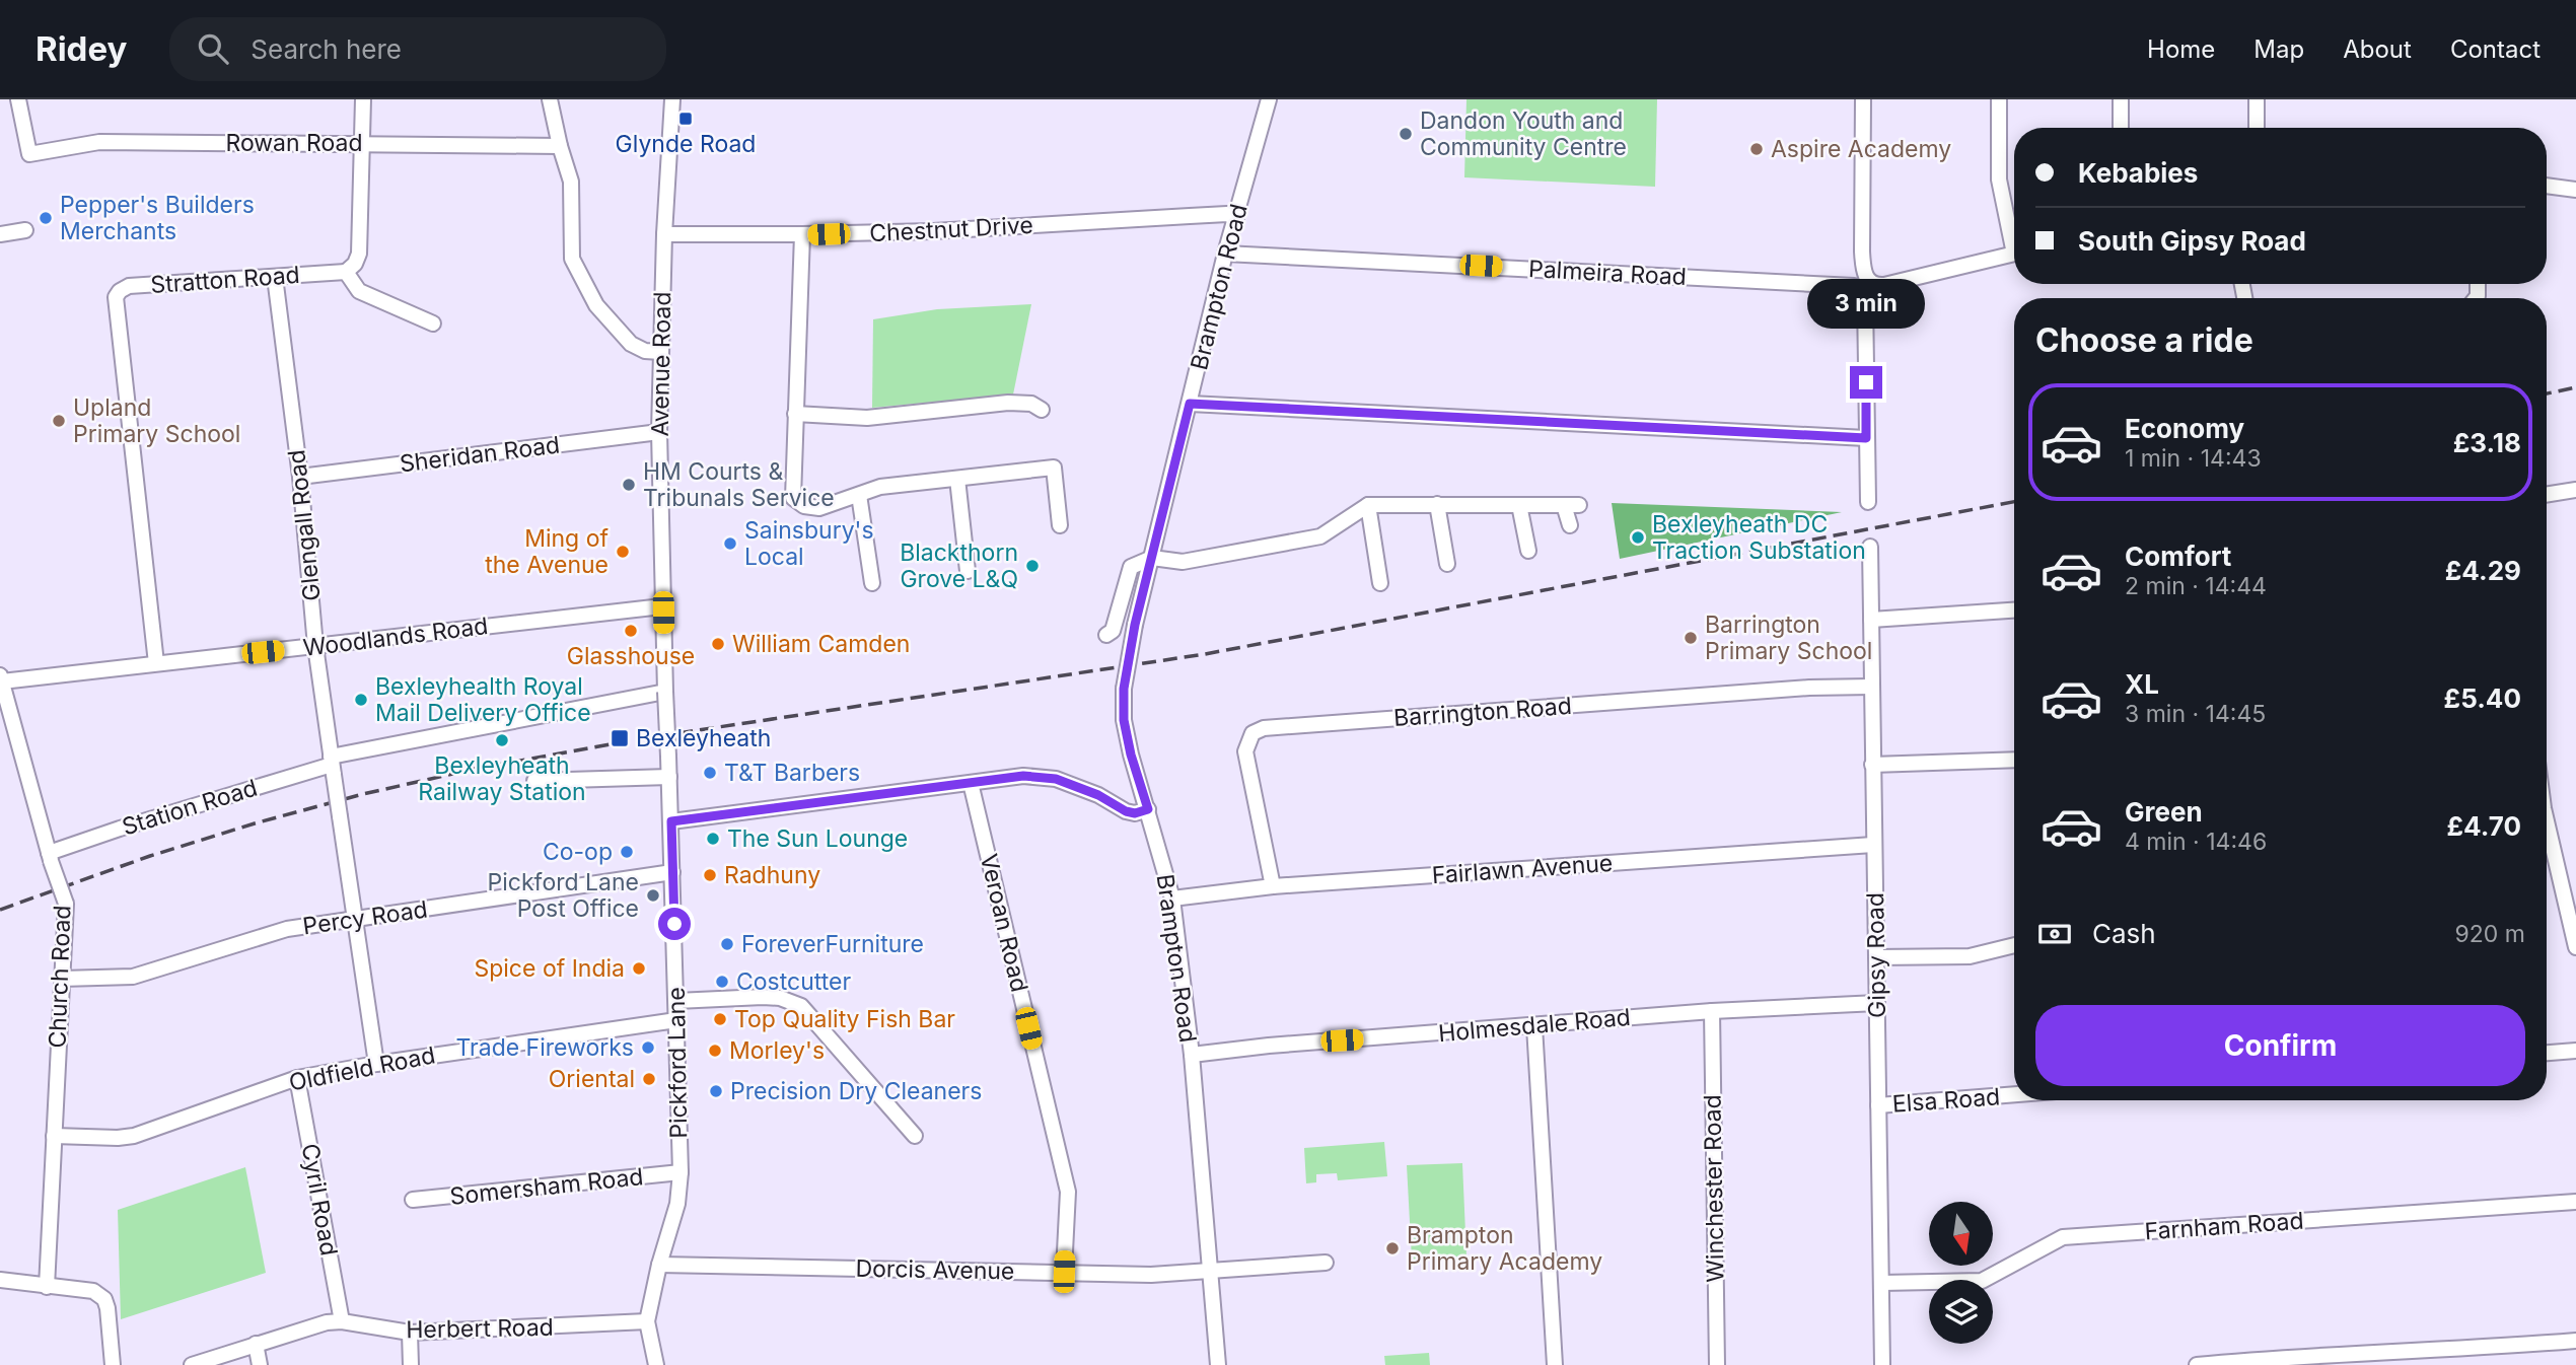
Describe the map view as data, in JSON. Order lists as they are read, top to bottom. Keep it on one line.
{"streets":{"street":["Rowan Road","Chestnut Drive","Palmeira Road","Stratton Road","Brampton Road","Avenue Road","Sheridan Road","Glengall Road","Woodlands Road","Barrington Road","Station Road","Fairlawn Avenue","Percy Road","Veroan Road","Gipsy Road","Church Road","Holmesdale Road","Pickford Lane","Oldfield Road","Elsa Road","Somersham Road","Winchester Road","Cyril Road","Farnham Road","Dorcis Avenue","Herbert Road"]},"crossings":[["Chestnut Drive","Brampton Road"],["Chestnut Drive","Avenue Road"],["Palmeira Road","Brampton Road"],["Stratton Road","Glengall Road"],["Stratton Road","Woodlands Road"],["Brampton Road","Fairlawn Avenue"],["Brampton Road","Holmesdale Road"],["Brampton Road","Dorcis Avenue"],["Avenue Road","Sheridan Road"],["Avenue Road","Woodlands Road"],["Avenue Road","Station Road"],["Avenue Road","Pickford Lane"],["Sheridan Road","Glengall Road"],["Glengall Road","Woodlands Road"],["Glengall Road","Station Road"],["Glengall Road","Percy Road"],["Glengall Road","Oldfield Road"],["Woodlands Road","Church Road"],["Barrington Road","Fairlawn Avenue"],["Barrington Road","Gipsy Road"],["Station Road","Church Road"],["Fairlawn Avenue","Gipsy Road"],["Percy Road","Church Road"],["Percy Road","Pickford Lane"],["Veroan Road","Dorcis Avenue"],["Gipsy Road","Holmesdale Road"],["Gipsy Road","Elsa Road"],["Gipsy Road","Farnham Road"],["Church Road","Oldfield Road"],["Holmesdale Road","Winchester Road"],["Pickford Lane","Oldfield Road"],["Pickford Lane","Somersham Road"],["Pickford Lane","Dorcis Avenue"],["Pickford Lane","Herbert Road"],["Oldfield Road","Cyril Road"],["Cyril Road","Herbert Road"]],"places":{"transit":["Glynde Road","Bexleyheath"],"other":["Dandon Youth and Community Centre","Aspire Academy","Pepper's Builders Merchants","Upland Primary School","HM Courts & Tribunals Service","Bexleyheath DC Traction Substation","Sainsbury's Local","Ming of the Avenue","Blackthorn Grove L&Q","Glasshouse","Barrington Primary School","William Camden","Bexleyhealth Royal Mail Delivery Office","Bexleyheath Railway Station","T&T Barbers","The Sun Lounge","Co-op","Radhuny","Pickford Lane Post Office","ForeverFurniture","Spice of India","Costcutter","Top Quality Fish Bar","Trade Fireworks","Morley's","Oriental","Precision Dry Cleaners","Brampton Primary Academy"]},"north":"bottom","page":{"header":"Ridey","search":"Search here","nav":["Home","Map","About","Contact"],"banner":["Kebabies","South Gipsy Road"],"bubble":"3 min","heading":"Choose a ride","list":[{"name":"Economy","note":"1 min · 14:43","value":"£3.18"},{"name":"Comfort","note":"2 min · 14:44","value":"£4.29"},{"name":"XL","note":"3 min · 14:45","value":"£5.40"},{"name":"Green","note":"4 min · 14:46","value":"£4.70"}],"pay":["Cash","920 m"],"buttons":"Confirm"}}
